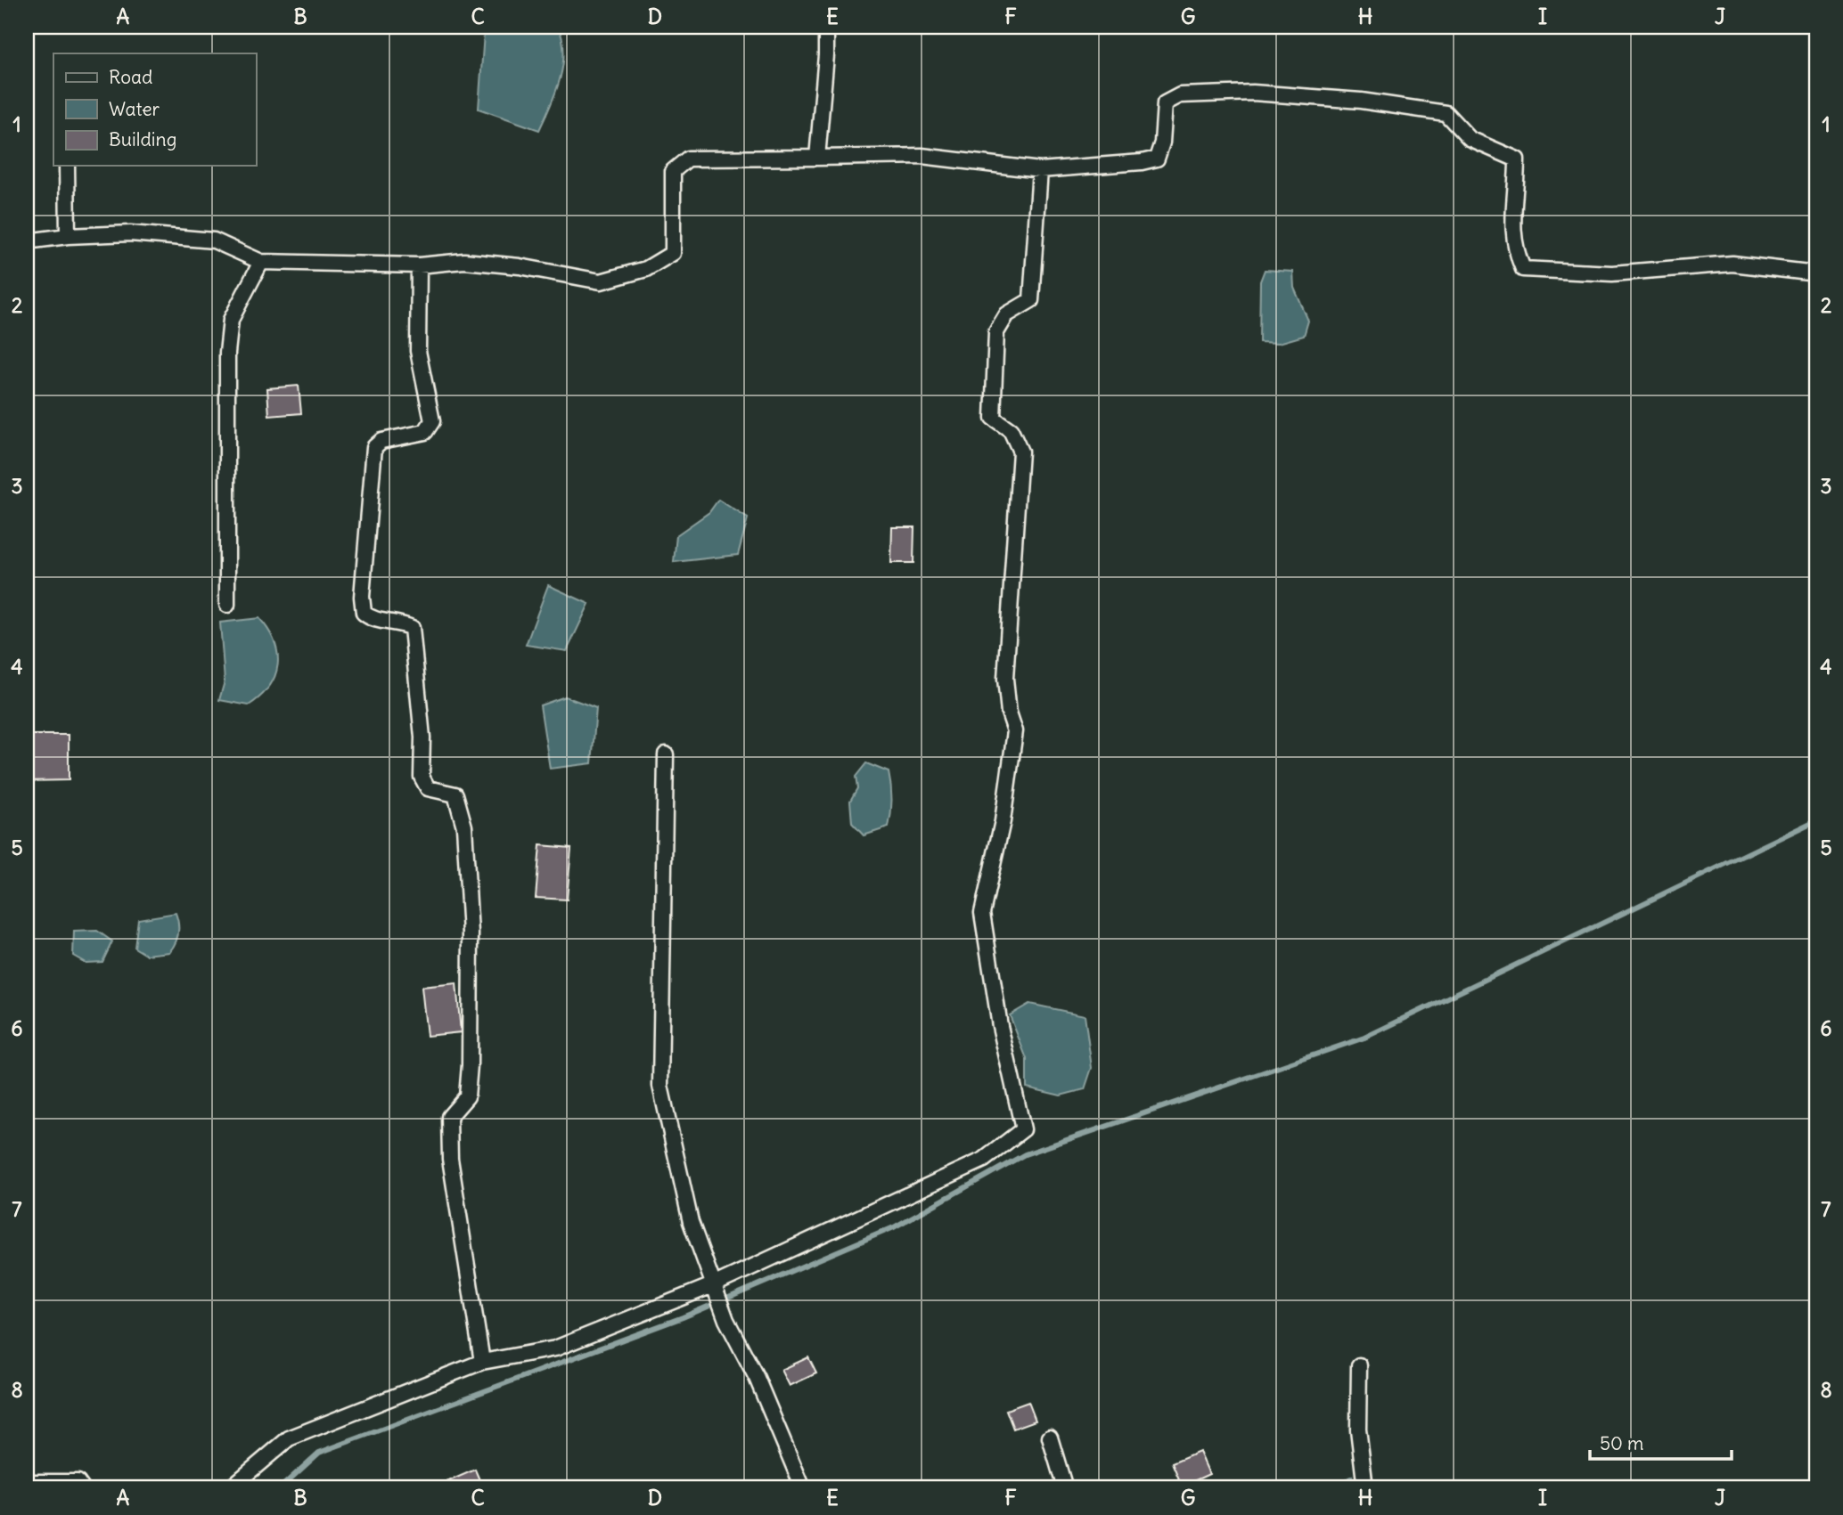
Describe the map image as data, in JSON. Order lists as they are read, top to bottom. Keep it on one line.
{"legend":["Road","Water","Building"],"scale_bar":"50 m","grid":{"columns":["A","B","C","D","E","F","G","H","I","J"],"rows":["1","2","3","4","5","6","7","8"]}}
